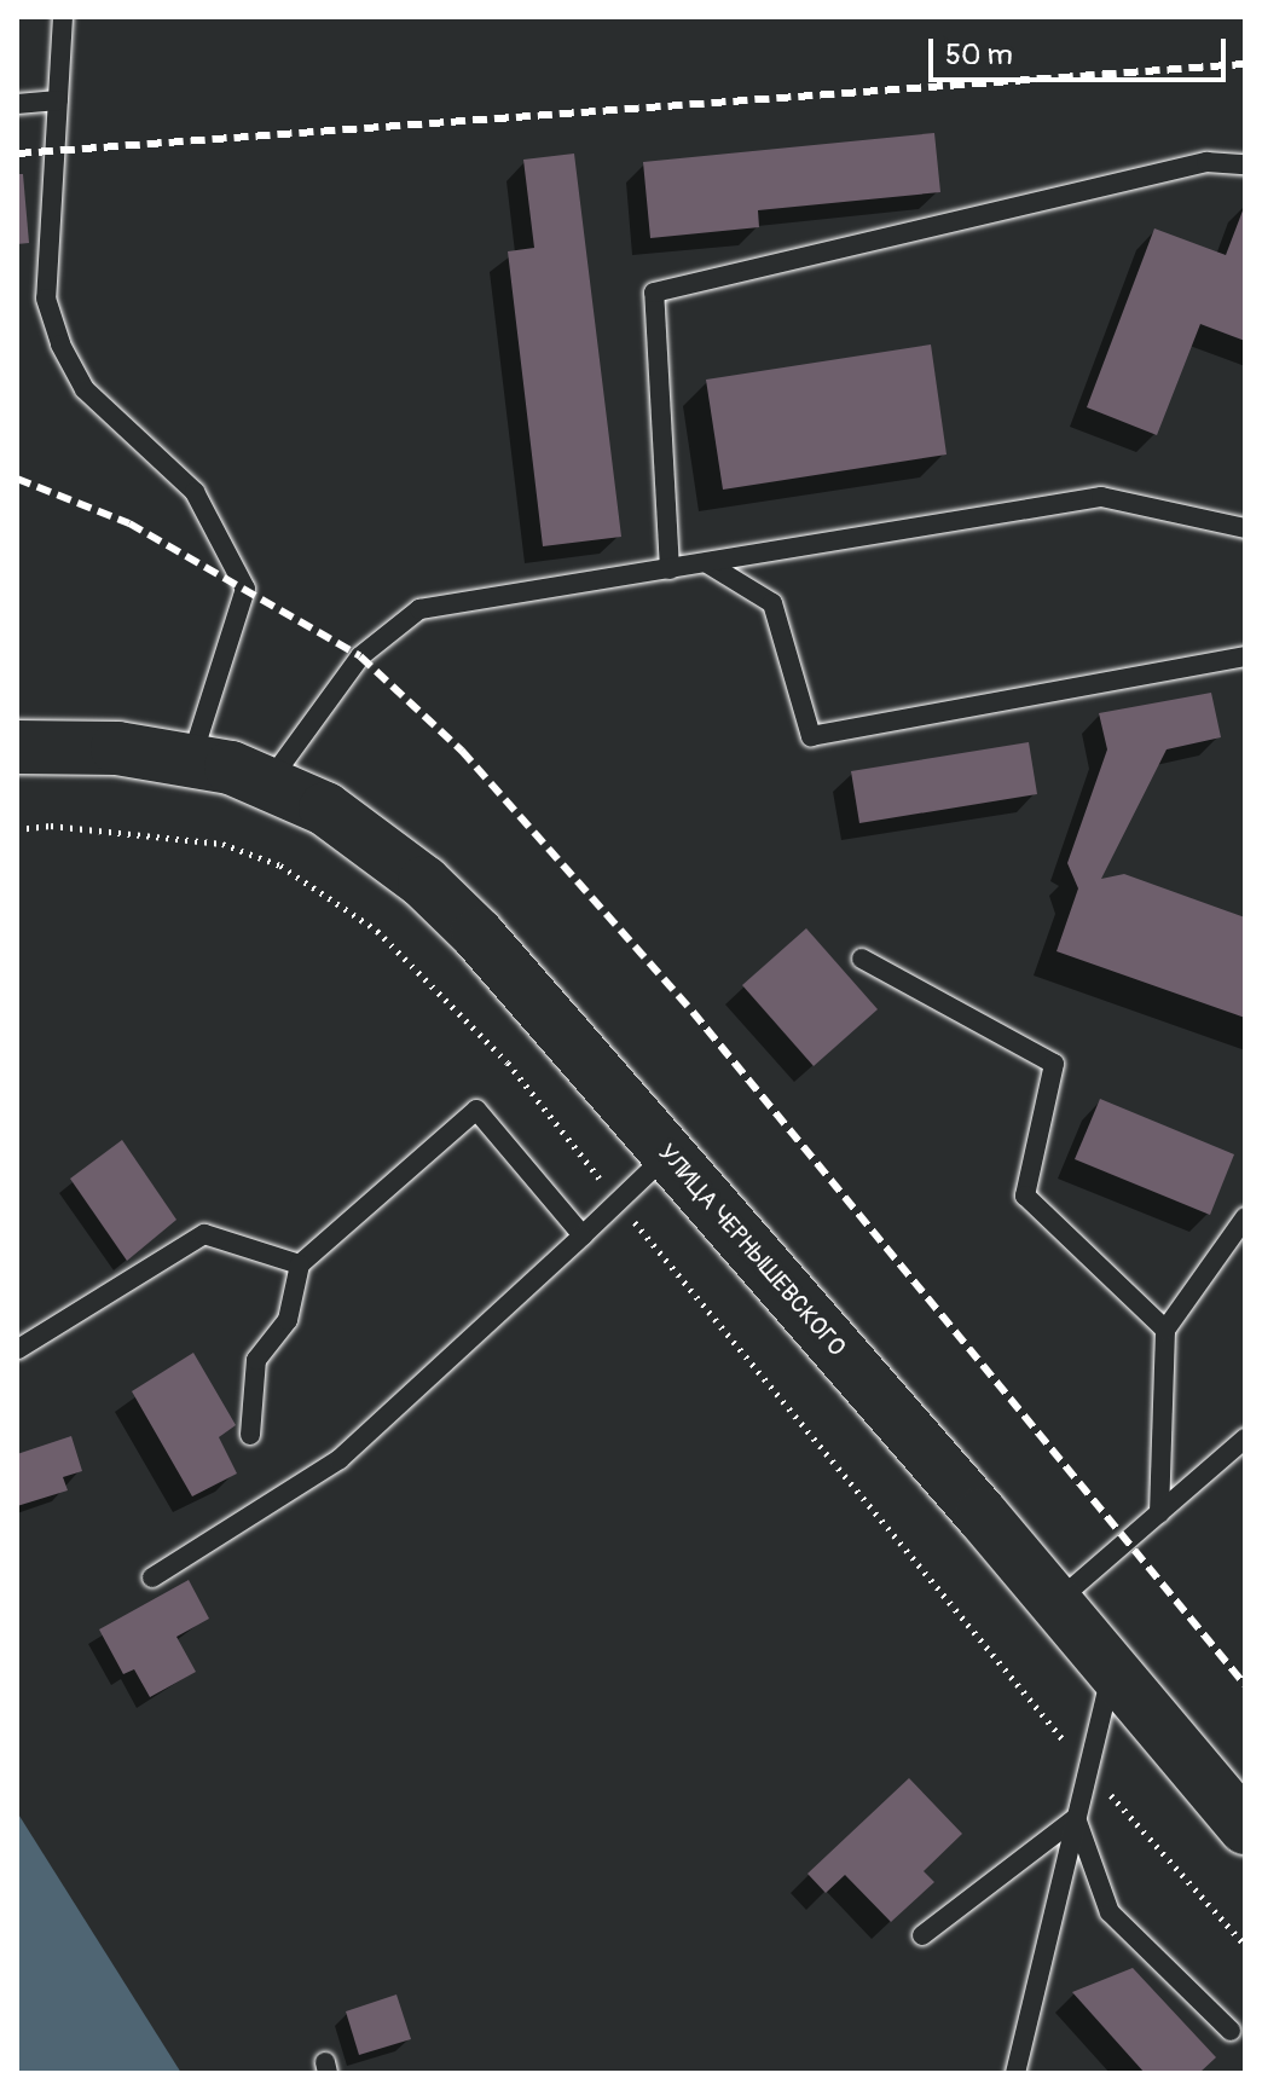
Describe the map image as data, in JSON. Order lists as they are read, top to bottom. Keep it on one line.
{"streets":{"main road":["УЛИЦА ЧЕРНЫШЕВСКОГО"]},"scale_bar":"50 m"}
